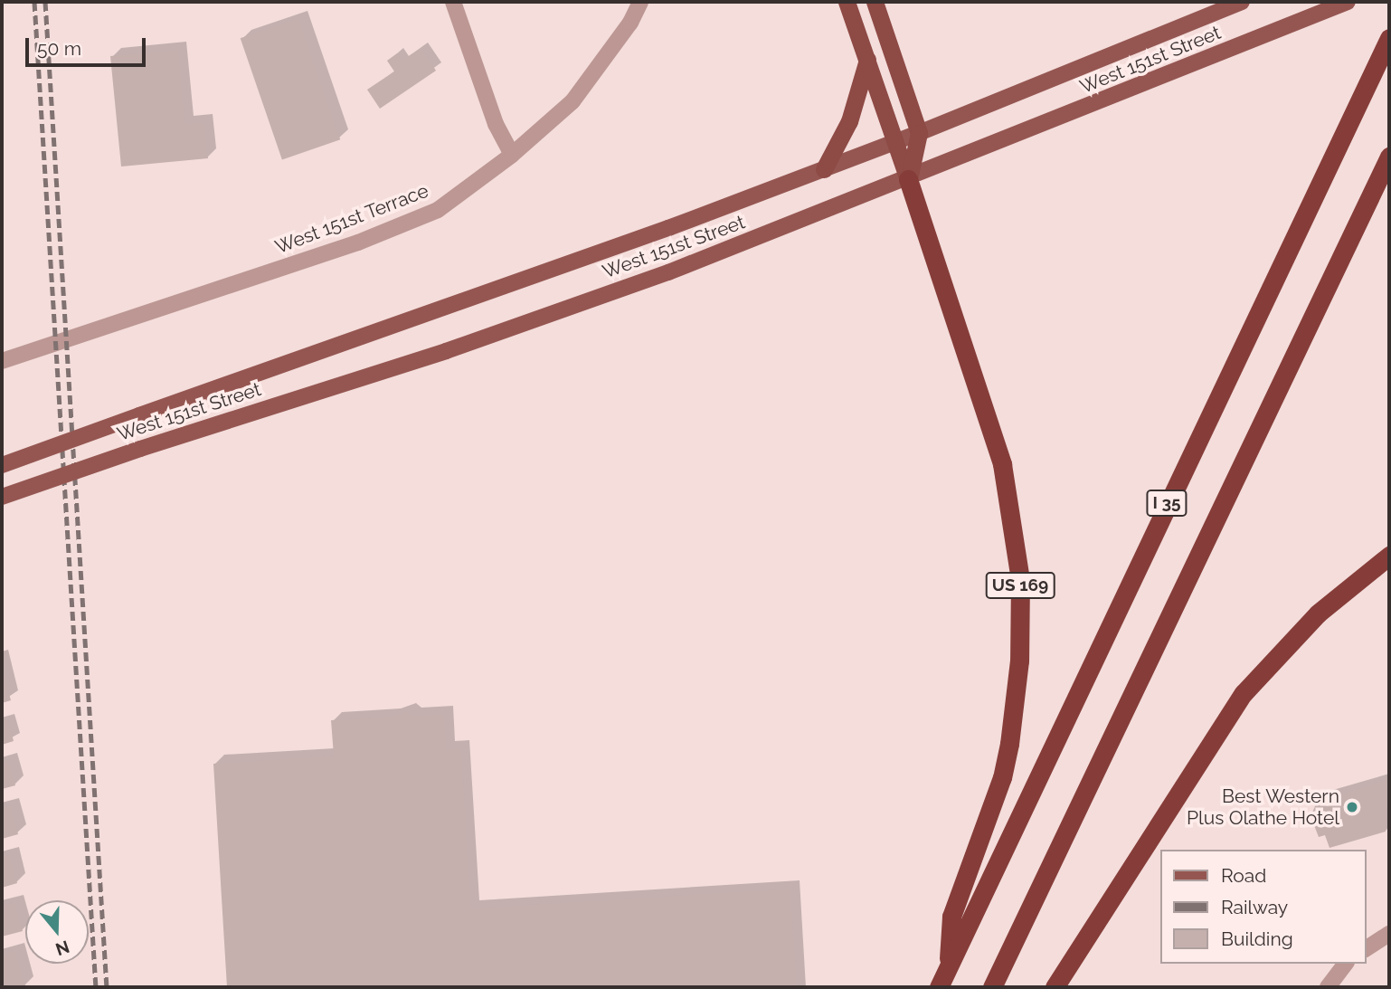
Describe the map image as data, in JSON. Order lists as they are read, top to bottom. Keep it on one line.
{"streets":{"highway":["I 35","US 169"],"main road":["West 151st Street"],"street":["West 151st Terrace"]},"crossings":[["West 151st Street","US 169"],["I 35","US 169"]],"places":["Best Western Plus Olathe Hotel"],"legend":["Road","Railway","Building"],"scale_bar":"50 m","north":"bottom"}
